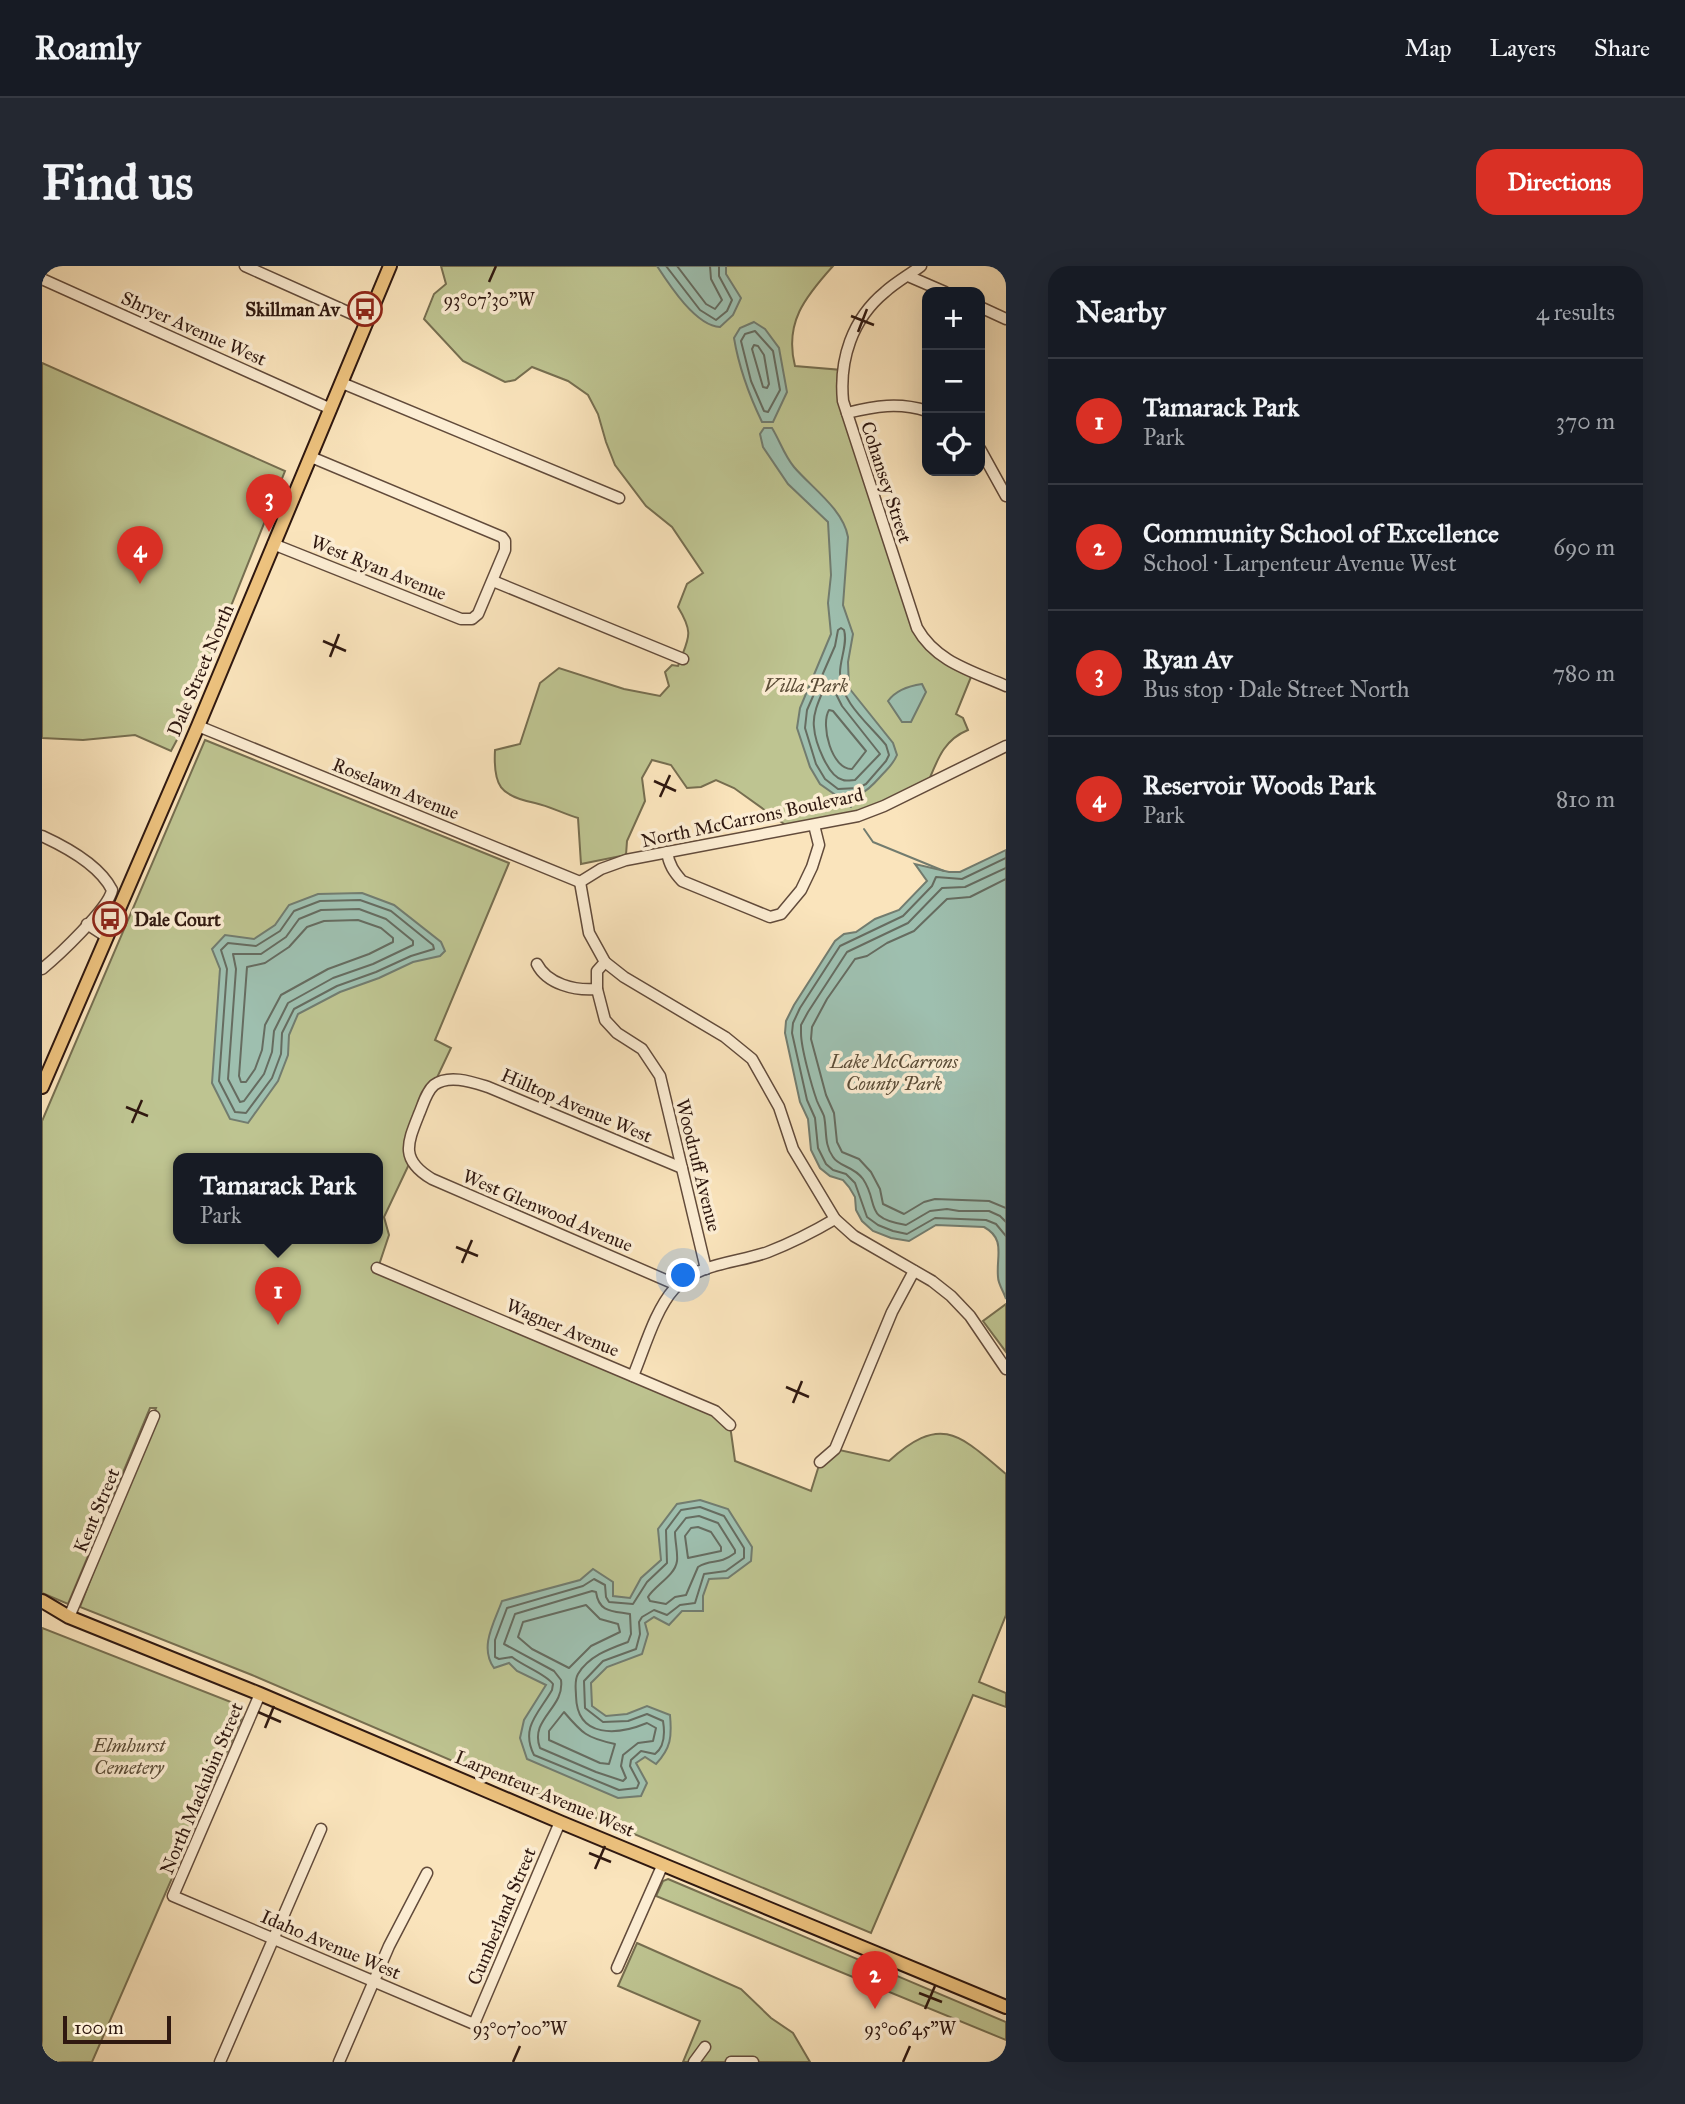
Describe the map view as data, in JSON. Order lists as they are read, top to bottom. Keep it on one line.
{"streets":{"main road":["Dale Street North","Larpenteur Avenue West"],"street":["Shryer Avenue West","Cohansey Street","West Ryan Avenue","Roselawn Avenue","North McCarrons Boulevard","Hilltop Avenue West","Woodruff Avenue","West Glenwood Avenue","Wagner Avenue","Kent Street","North Mackubin Street","Cumberland Street","Idaho Avenue West"]},"crossings":[["Shryer Avenue West","Dale Street North"],["West Ryan Avenue","Dale Street North"],["Dale Street North","Roselawn Avenue"],["Roselawn Avenue","North McCarrons Boulevard"],["Hilltop Avenue West","Woodruff Avenue"],["Hilltop Avenue West","West Glenwood Avenue"],["Kent Street","Larpenteur Avenue West"],["North Mackubin Street","Larpenteur Avenue West"],["North Mackubin Street","Idaho Avenue West"],["Larpenteur Avenue West","Cumberland Street"],["Cumberland Street","Idaho Avenue West"]],"parks":["Villa Park","Lake McCarrons County Park","Elmhurst Cemetery"],"places":{"bus stop":["Skillman Av","Dale Court"]},"scale_bar":"100 m","page":{"header":"Roamly","nav":["Map","Layers","Share"],"buttons":"Directions","title":"Find us","heading":["Nearby","4 results"],"map_buttons":["+","−"],"list":[{"mark":"1","name":"Tamarack Park","note":"Park","value":"370 m"},{"mark":"2","name":"Community School of Excellence","note":"School · Larpenteur Avenue West","value":"690 m"},{"mark":"3","name":"Ryan Av","note":"Bus stop · Dale Street North","value":"780 m"},{"mark":"4","name":"Reservoir Woods Park","note":"Park","value":"810 m"}],"pins":["3","4","1","2"],"popup":["Tamarack Park","Park"],"scale":"100 m"},"coordinates":["93°07'30\"W","93°07'00\"W","93°06'45\"W"]}
